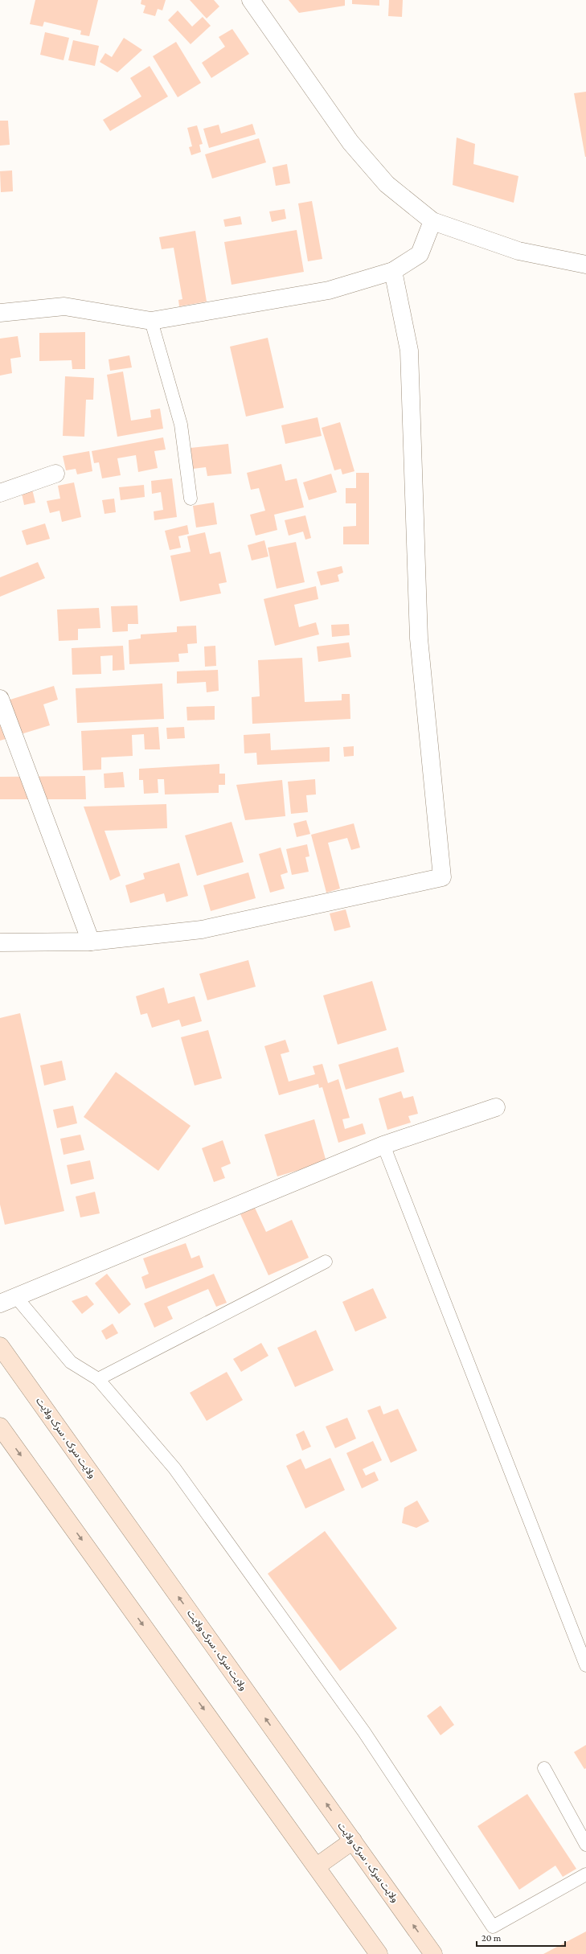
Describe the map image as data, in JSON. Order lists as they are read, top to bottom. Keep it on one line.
{"streets":{"main road":["ولایت سړک ، سرک ولایت"]},"scale_bar":"20 m"}
